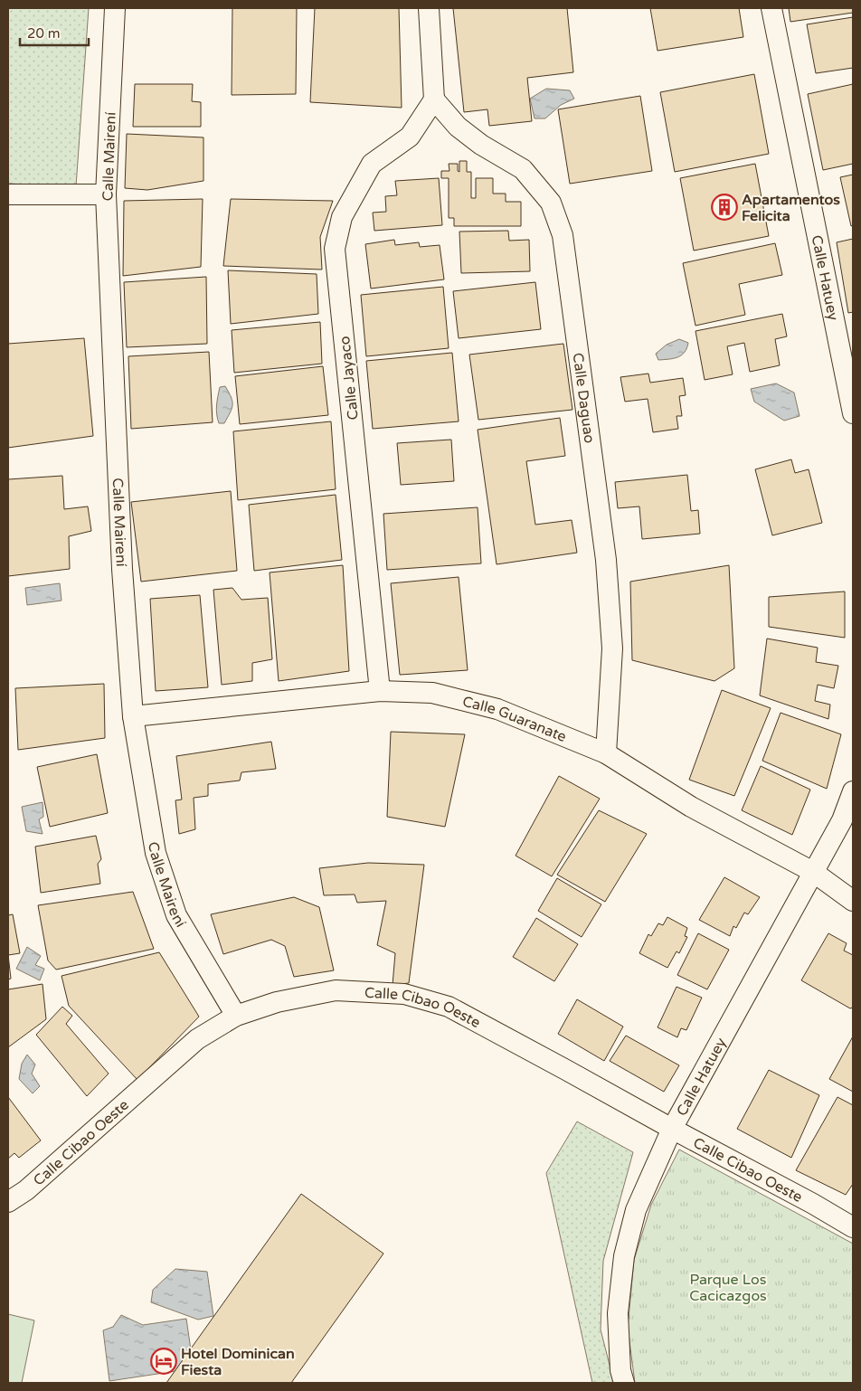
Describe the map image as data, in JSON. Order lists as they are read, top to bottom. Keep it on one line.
{"streets":{"street":["Calle Mairení","Calle Hatuey","Calle Jayaco","Calle Daguao","Calle Guaranate","Calle Cibao Oeste"]},"crossings":[["Calle Mairení","Calle Guaranate"],["Calle Mairení","Calle Cibao Oeste"],["Calle Hatuey","Calle Guaranate"],["Calle Hatuey","Calle Cibao Oeste"],["Calle Jayaco","Calle Daguao"],["Calle Jayaco","Calle Guaranate"],["Calle Daguao","Calle Guaranate"]],"parks":["Parque Los Cacicazgos"],"places":{"building":["Apartamentos Felicita"],"hotel":["Hotel Dominican Fiesta"]},"scale_bar":"20 m"}
